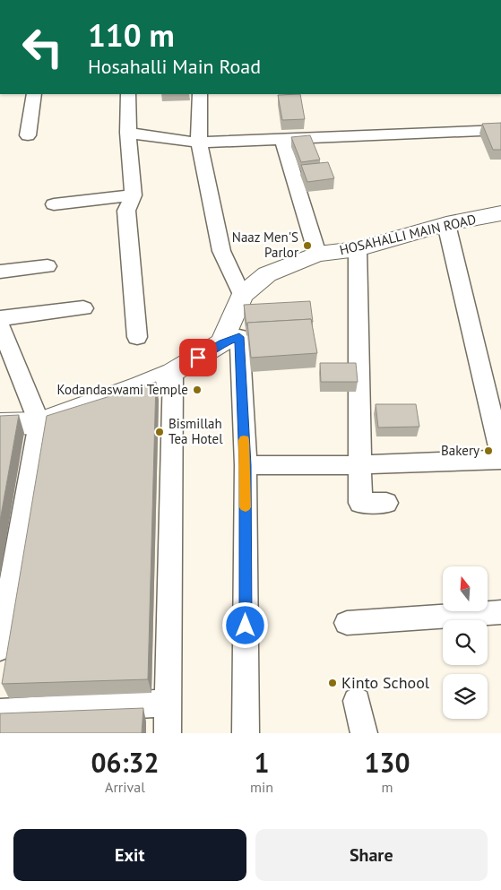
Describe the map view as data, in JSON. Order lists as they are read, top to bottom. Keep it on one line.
{"streets":{"street":["HOSAHALLI MAIN ROAD"]},"places":["Naaz Men'S Parlor","Kodandaswami Temple","Bismillah Tea Hotel","Bakery","Kinto School"],"north":"top","page":{"turn":["110 m","Hosahalli Main Road"],"eta":["06:32","Arrival","1","min","130","m"],"buttons":["Exit","Share"]}}
